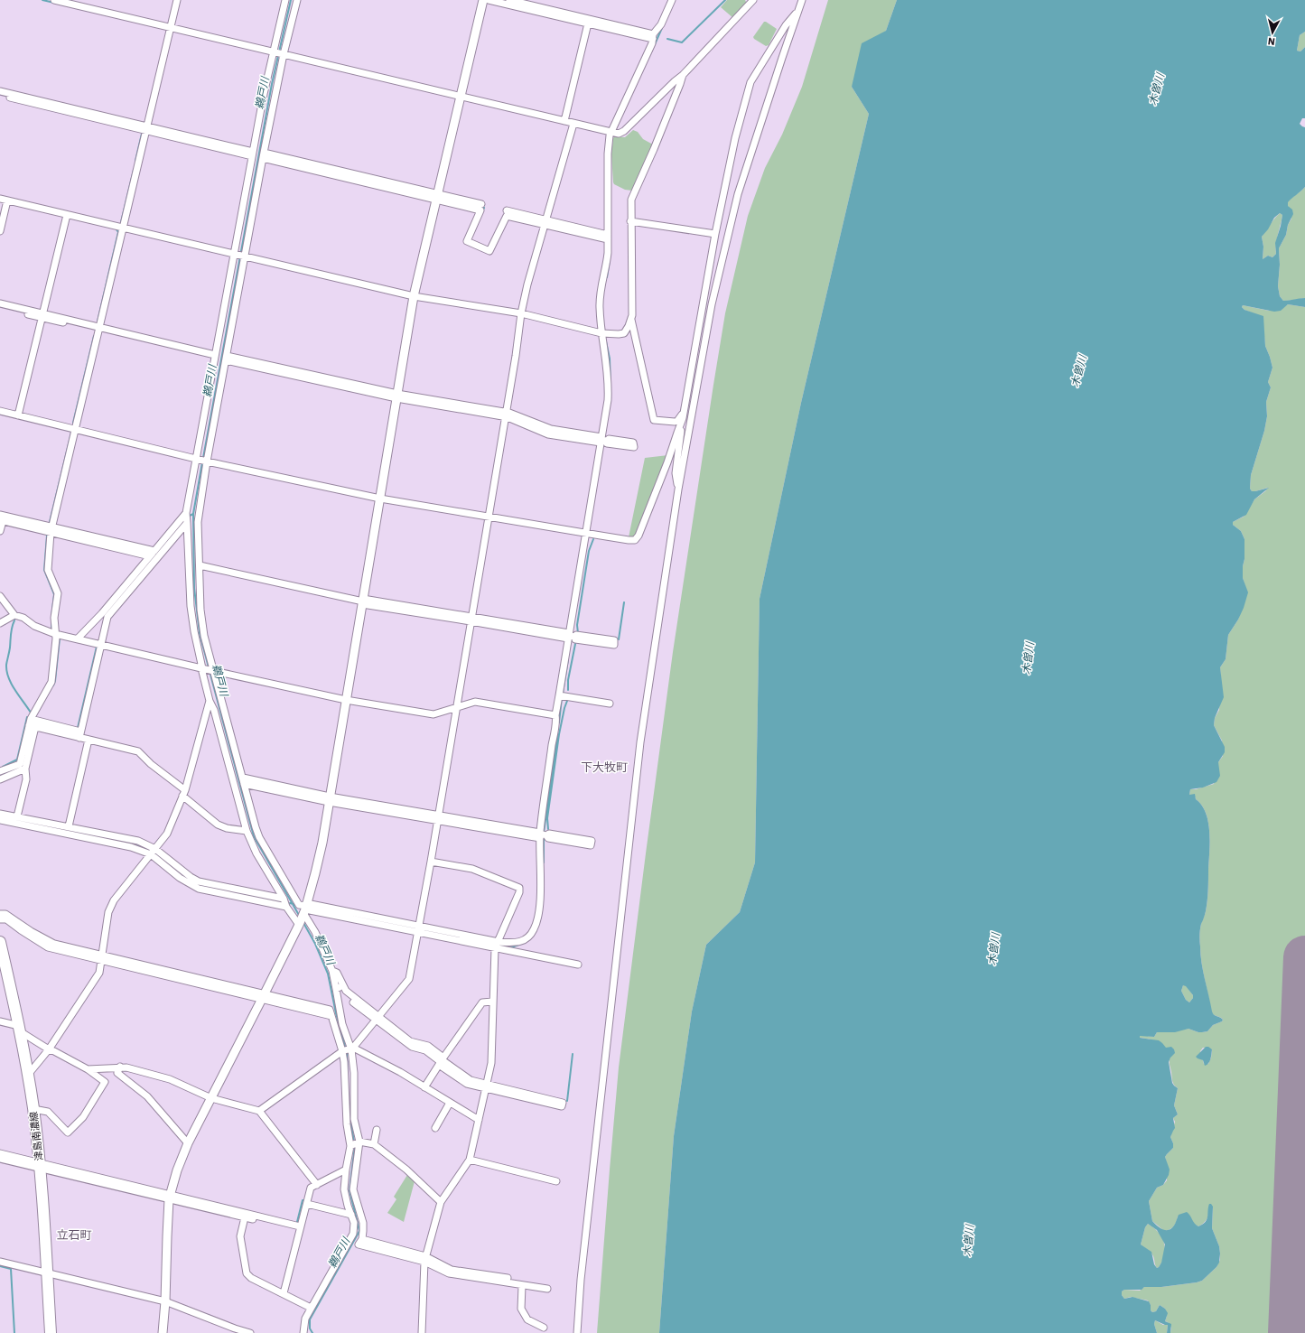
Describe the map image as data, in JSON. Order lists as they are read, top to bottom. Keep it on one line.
{"streets":{"main road":["津島南濃線"]},"districts":["下大牧町","立石町"],"water":["木曽川","鵜戸川"],"north":"bottom"}
